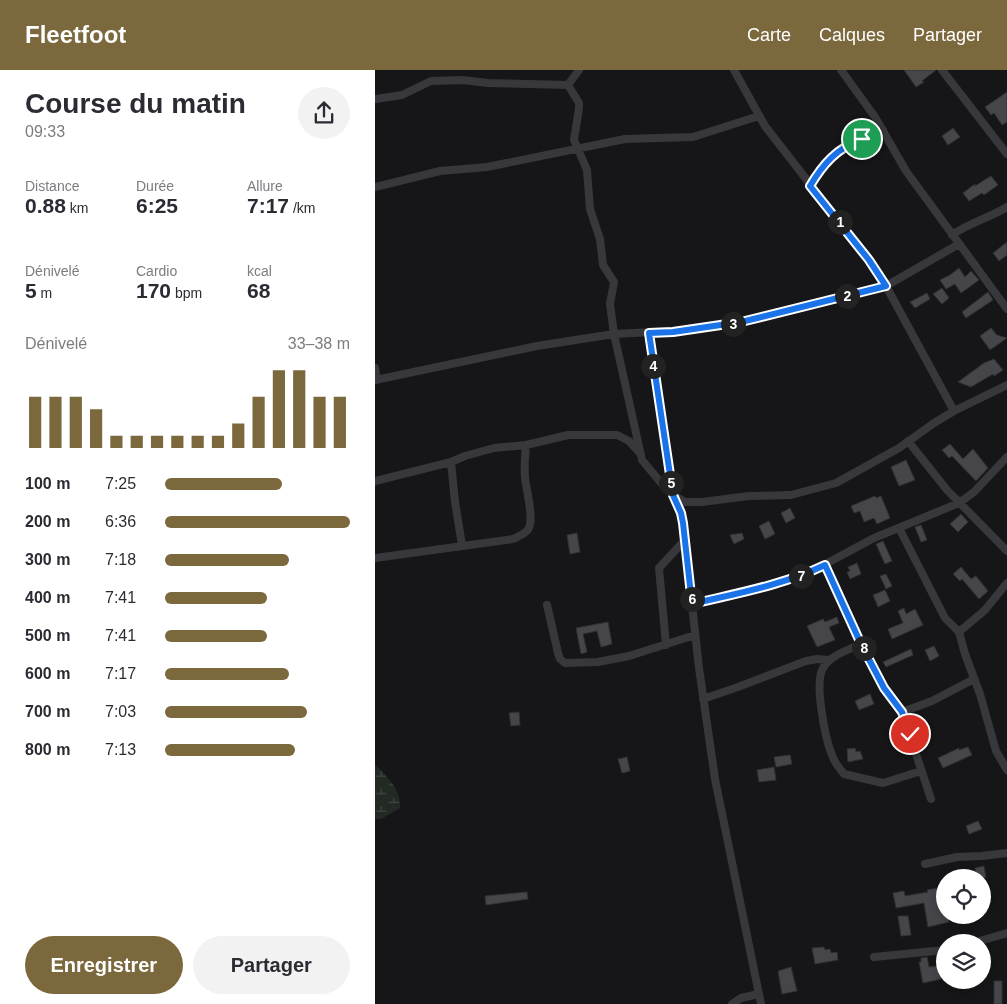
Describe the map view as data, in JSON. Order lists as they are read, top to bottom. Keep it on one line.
{"page":{"header":"Fleetfoot","nav":["Carte","Calques","Partager"],"heading":["Course du matin","09:33"],"stats":[["Distance","0.88 km"],["Durée","6:25"],["Allure","7:17 /km"],["Dénivelé","5 m"],["Cardio","170 bpm"],["kcal","68"]],"pins":["1","2","3","4","5","7","6","8"],"chart":["Dénivelé","33–38 m"],"list":[{"name":"100 m","note":"7:25"},{"name":"200 m","note":"6:36"},{"name":"300 m","note":"7:18"},{"name":"400 m","note":"7:41"},{"name":"500 m","note":"7:41"},{"name":"600 m","note":"7:17"},{"name":"700 m","note":"7:03"},{"name":"800 m","note":"7:13"}],"buttons":["Enregistrer","Partager"]}}
